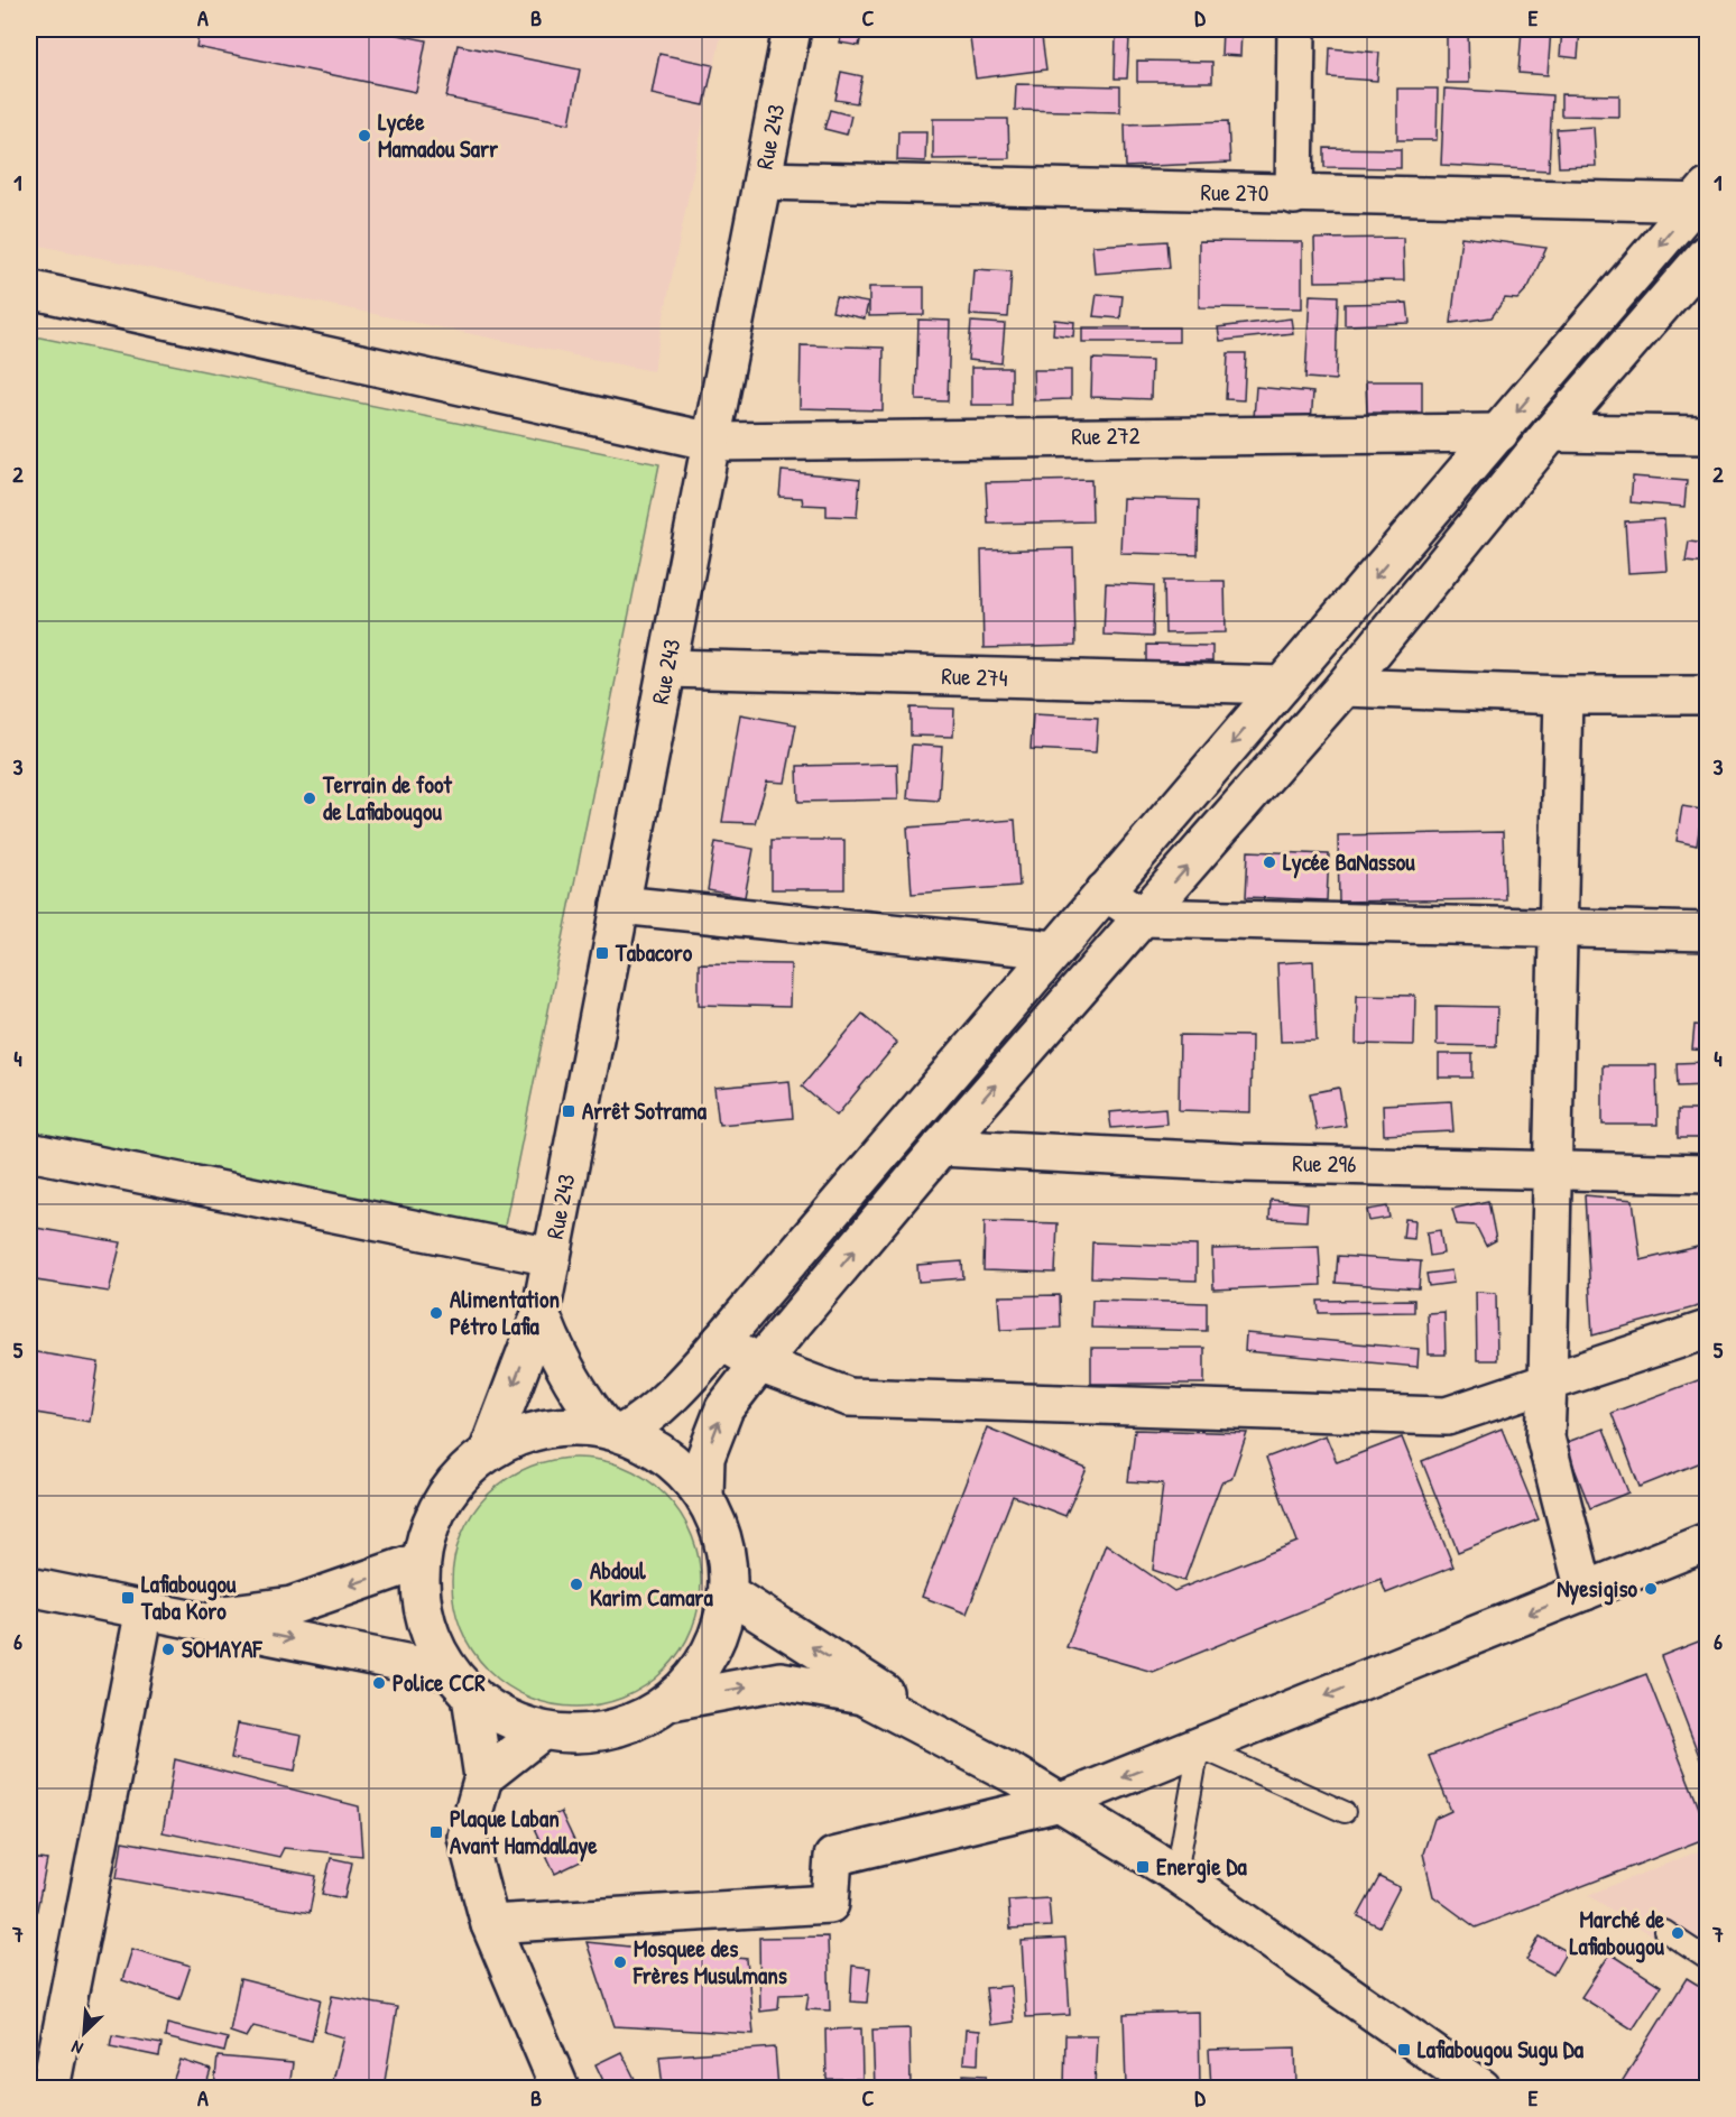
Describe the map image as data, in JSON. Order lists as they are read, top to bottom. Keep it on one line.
{"streets":{"street":["Rue 243","Rue 270","Rue 272","Rue 274","Rue 296"]},"crossings":[["Rue 243","Rue 270"],["Rue 243","Rue 272"],["Rue 243","Rue 274"]],"places":{"other":["Lycée Mamadou Sarr","Terrain de foot de Lafiabougou","Lycée BaNassou","Alimentation Pétro Lafia","Abdoul Karim Camara","Nyesigiso","SOMAYAF","Police CCR","Marché de Lafiabougou","Mosquee des Frères Musulmans"],"transit":["Tabacoro","Arrêt Sotrama","Lafiabougou Taba Koro","Plaque Laban Avant Hamdallaye","Energie Da","Lafiabougou Sugu Da"]},"north":"bottom left","grid":{"columns":["A","B","C","D","E"],"rows":["1","2","3","4","5","6","7"]}}
